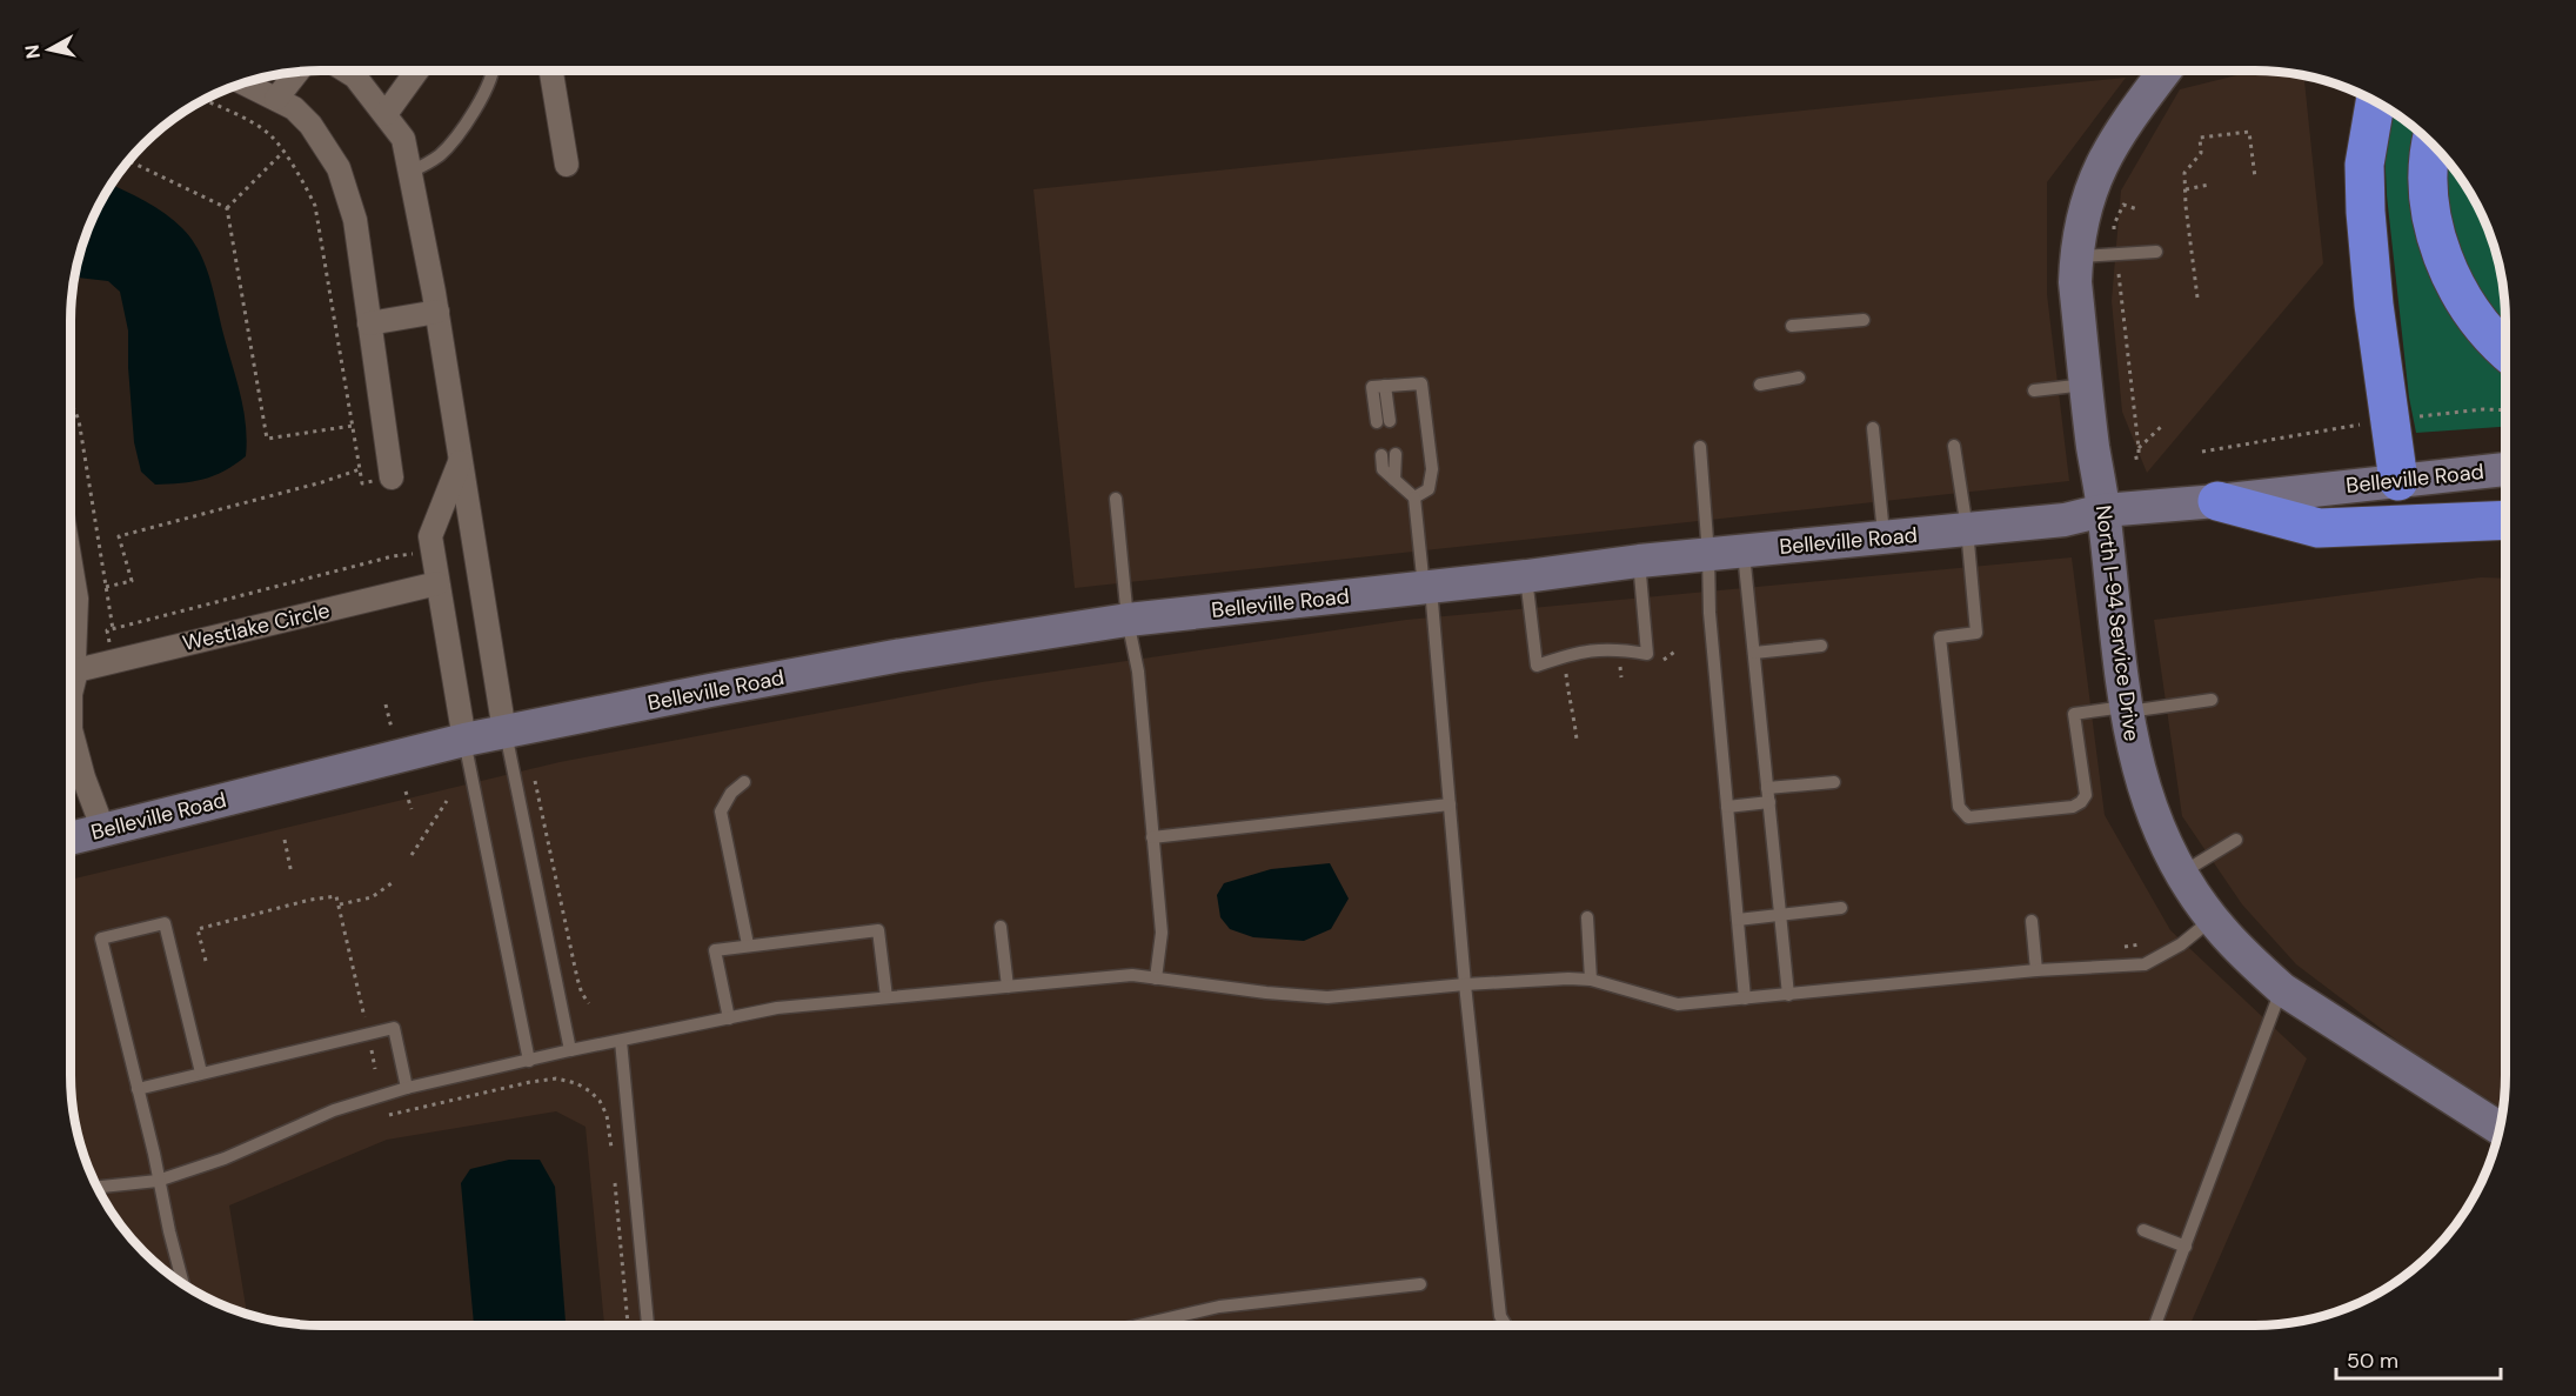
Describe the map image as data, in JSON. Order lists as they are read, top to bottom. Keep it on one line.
{"streets":{"main road":["Belleville Road","North I-94 Service Drive"],"street":["Westlake Circle"]},"crossings":[["Belleville Road","North I-94 Service Drive"]],"scale_bar":"50 m","north":"left"}
